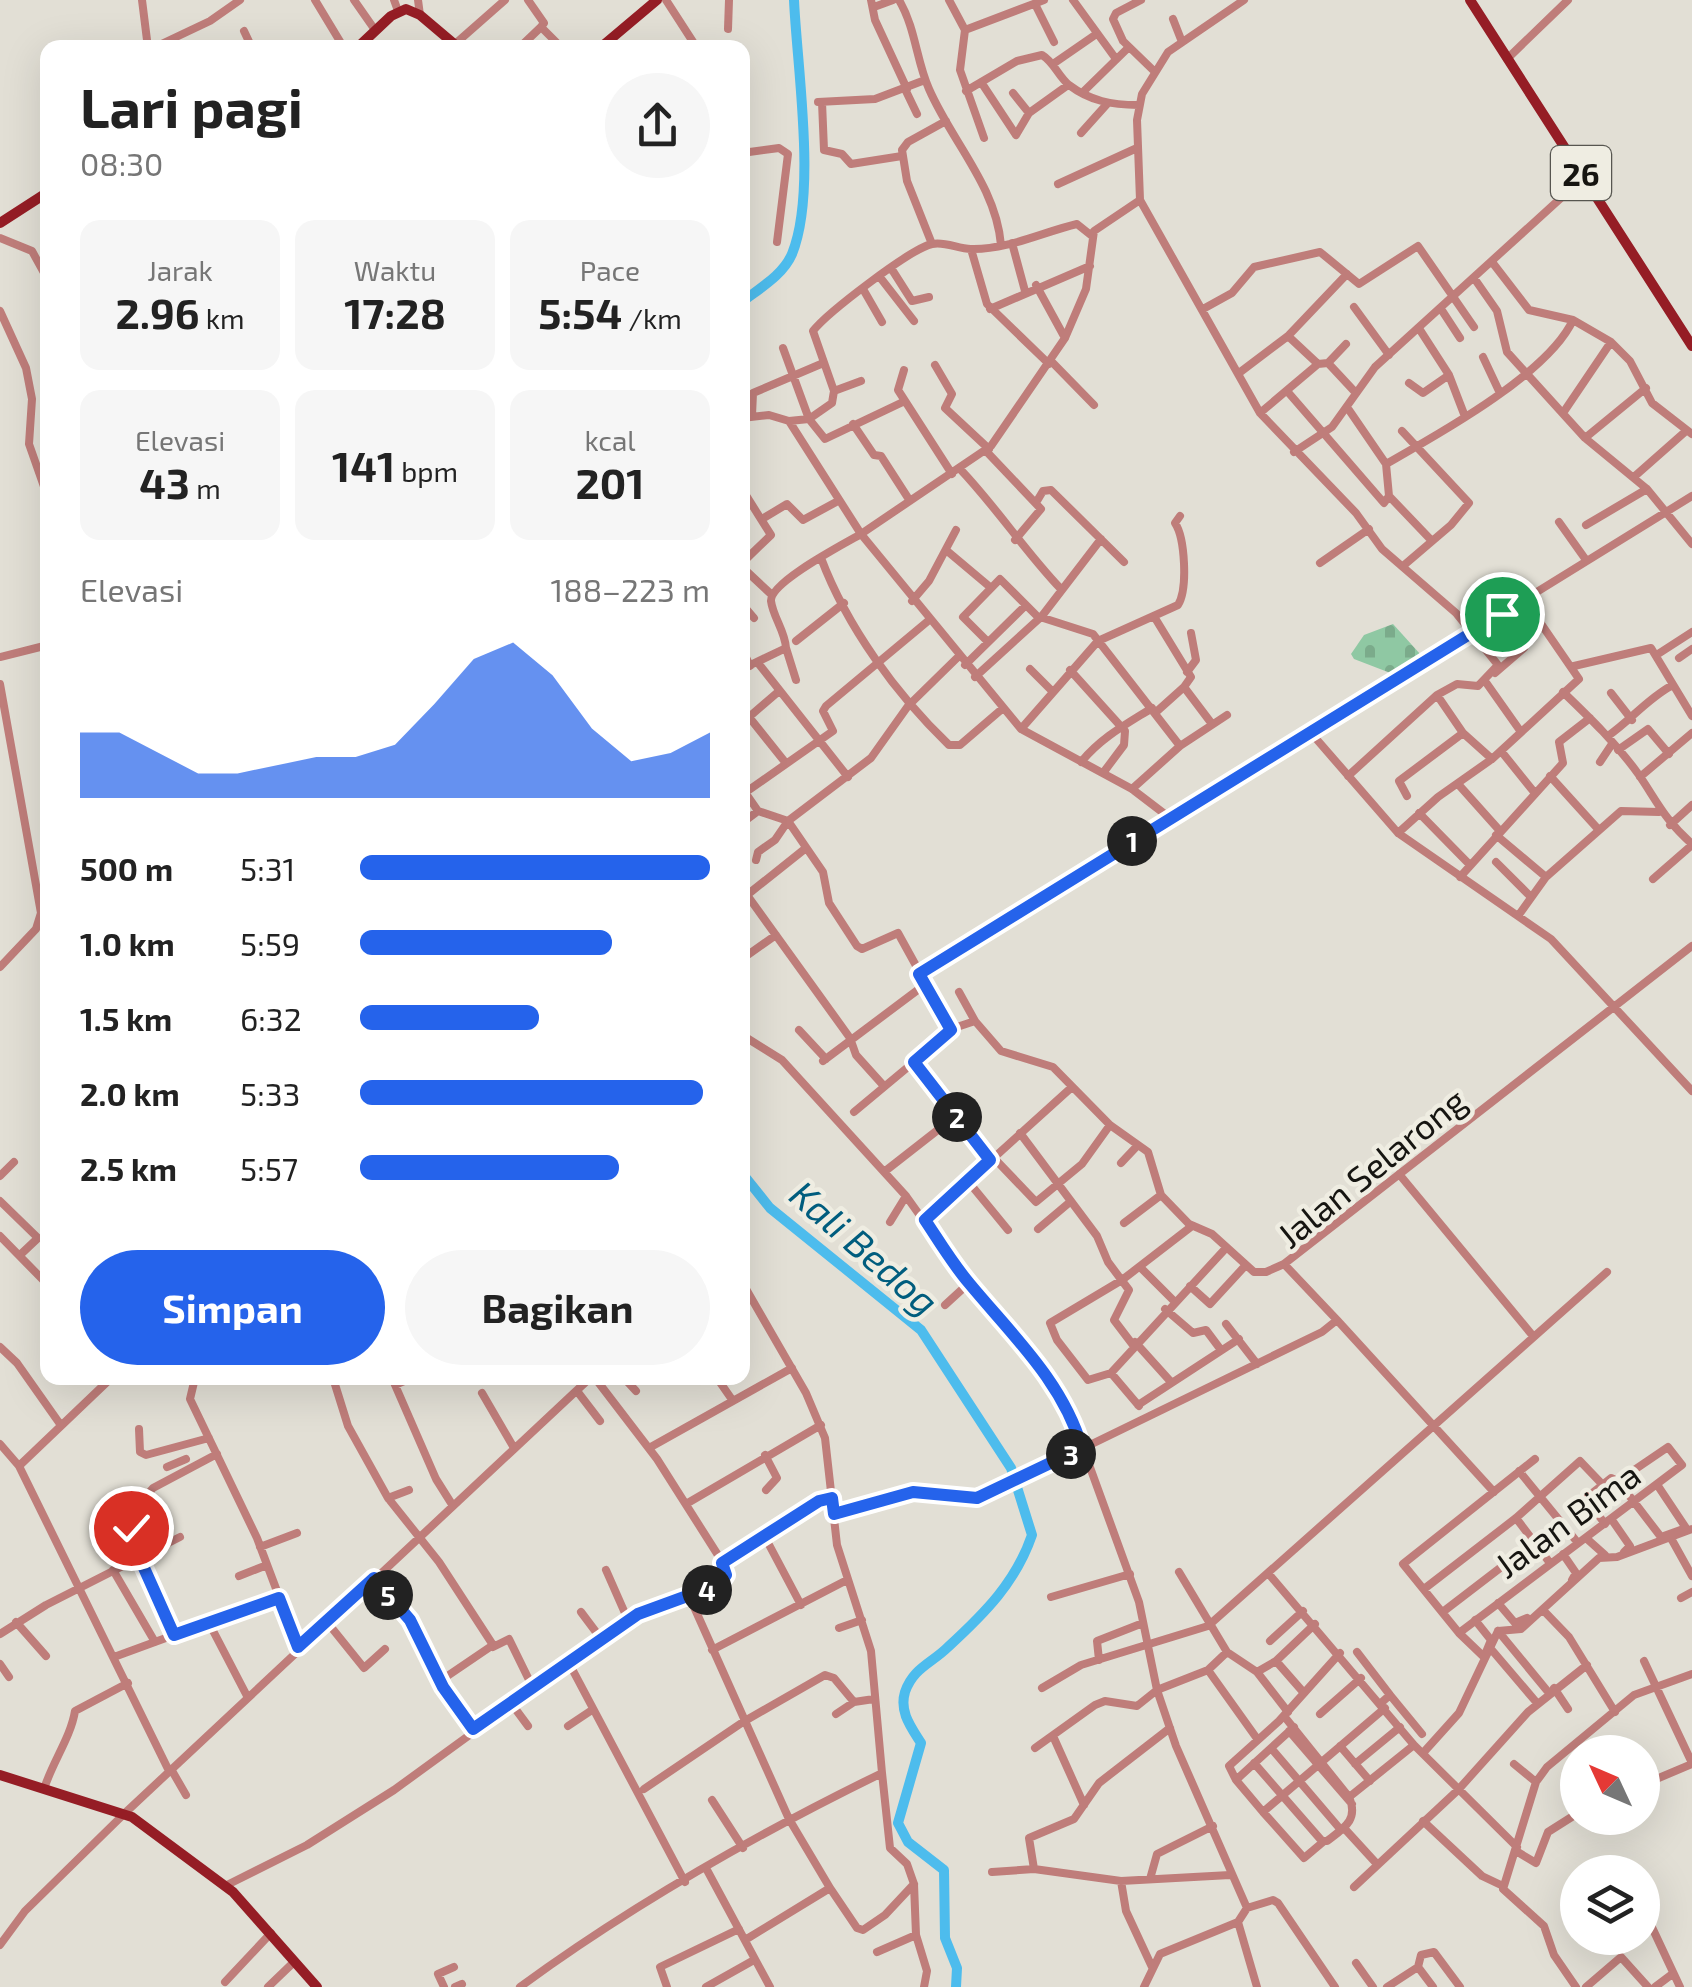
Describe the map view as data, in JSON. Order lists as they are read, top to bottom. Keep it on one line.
{"streets":{"main road":["26"],"street":["Jalan Selarong","Jalan Bima"]},"water":["Kali Bedog"],"north":"top left","page":{"heading":["Lari pagi","08:30"],"stats":[["Jarak","2.96 km"],["Waktu","17:28"],["Pace","5:54 /km"],["Elevasi","43 m"],["141 bpm"],["kcal","201"]],"chart":["Elevasi","188–223 m"],"pins":["1","2","3","4","5"],"list":[{"name":"500 m","note":"5:31"},{"name":"1.0 km","note":"5:59"},{"name":"1.5 km","note":"6:32"},{"name":"2.0 km","note":"5:33"},{"name":"2.5 km","note":"5:57"}],"buttons":["Simpan","Bagikan"]}}
